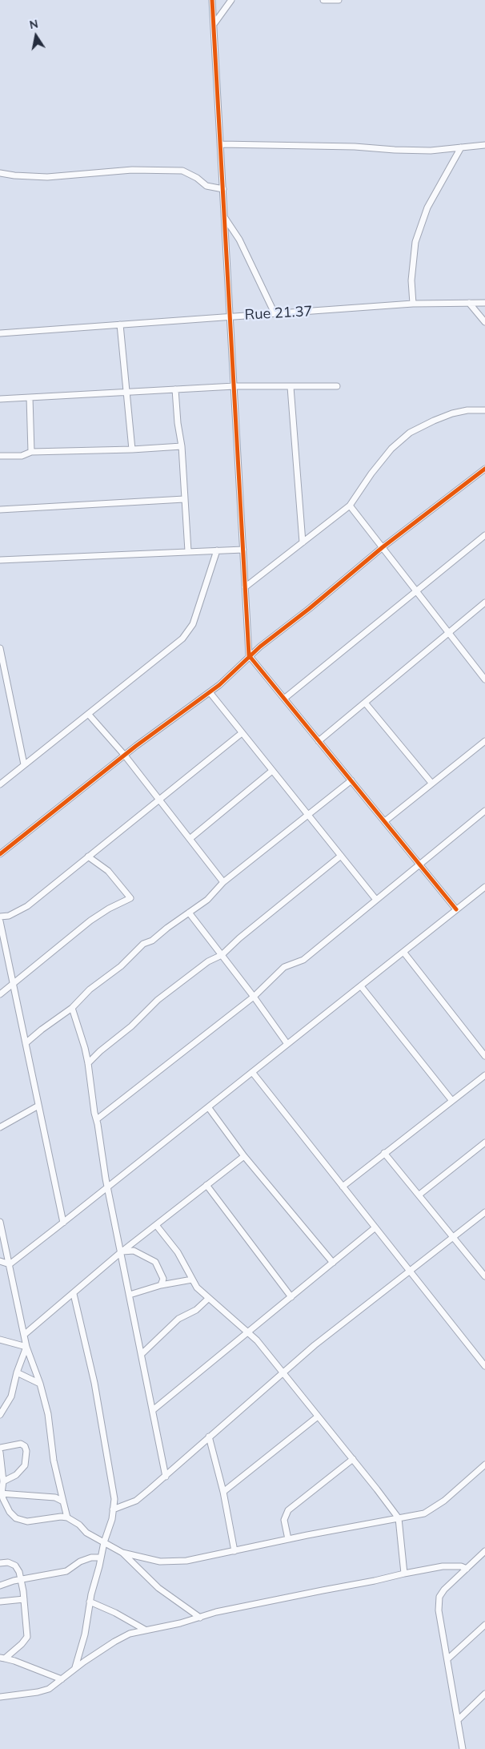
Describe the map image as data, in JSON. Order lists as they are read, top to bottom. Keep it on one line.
{"streets":{"street":["Rue 21.37"]},"north":"top"}
